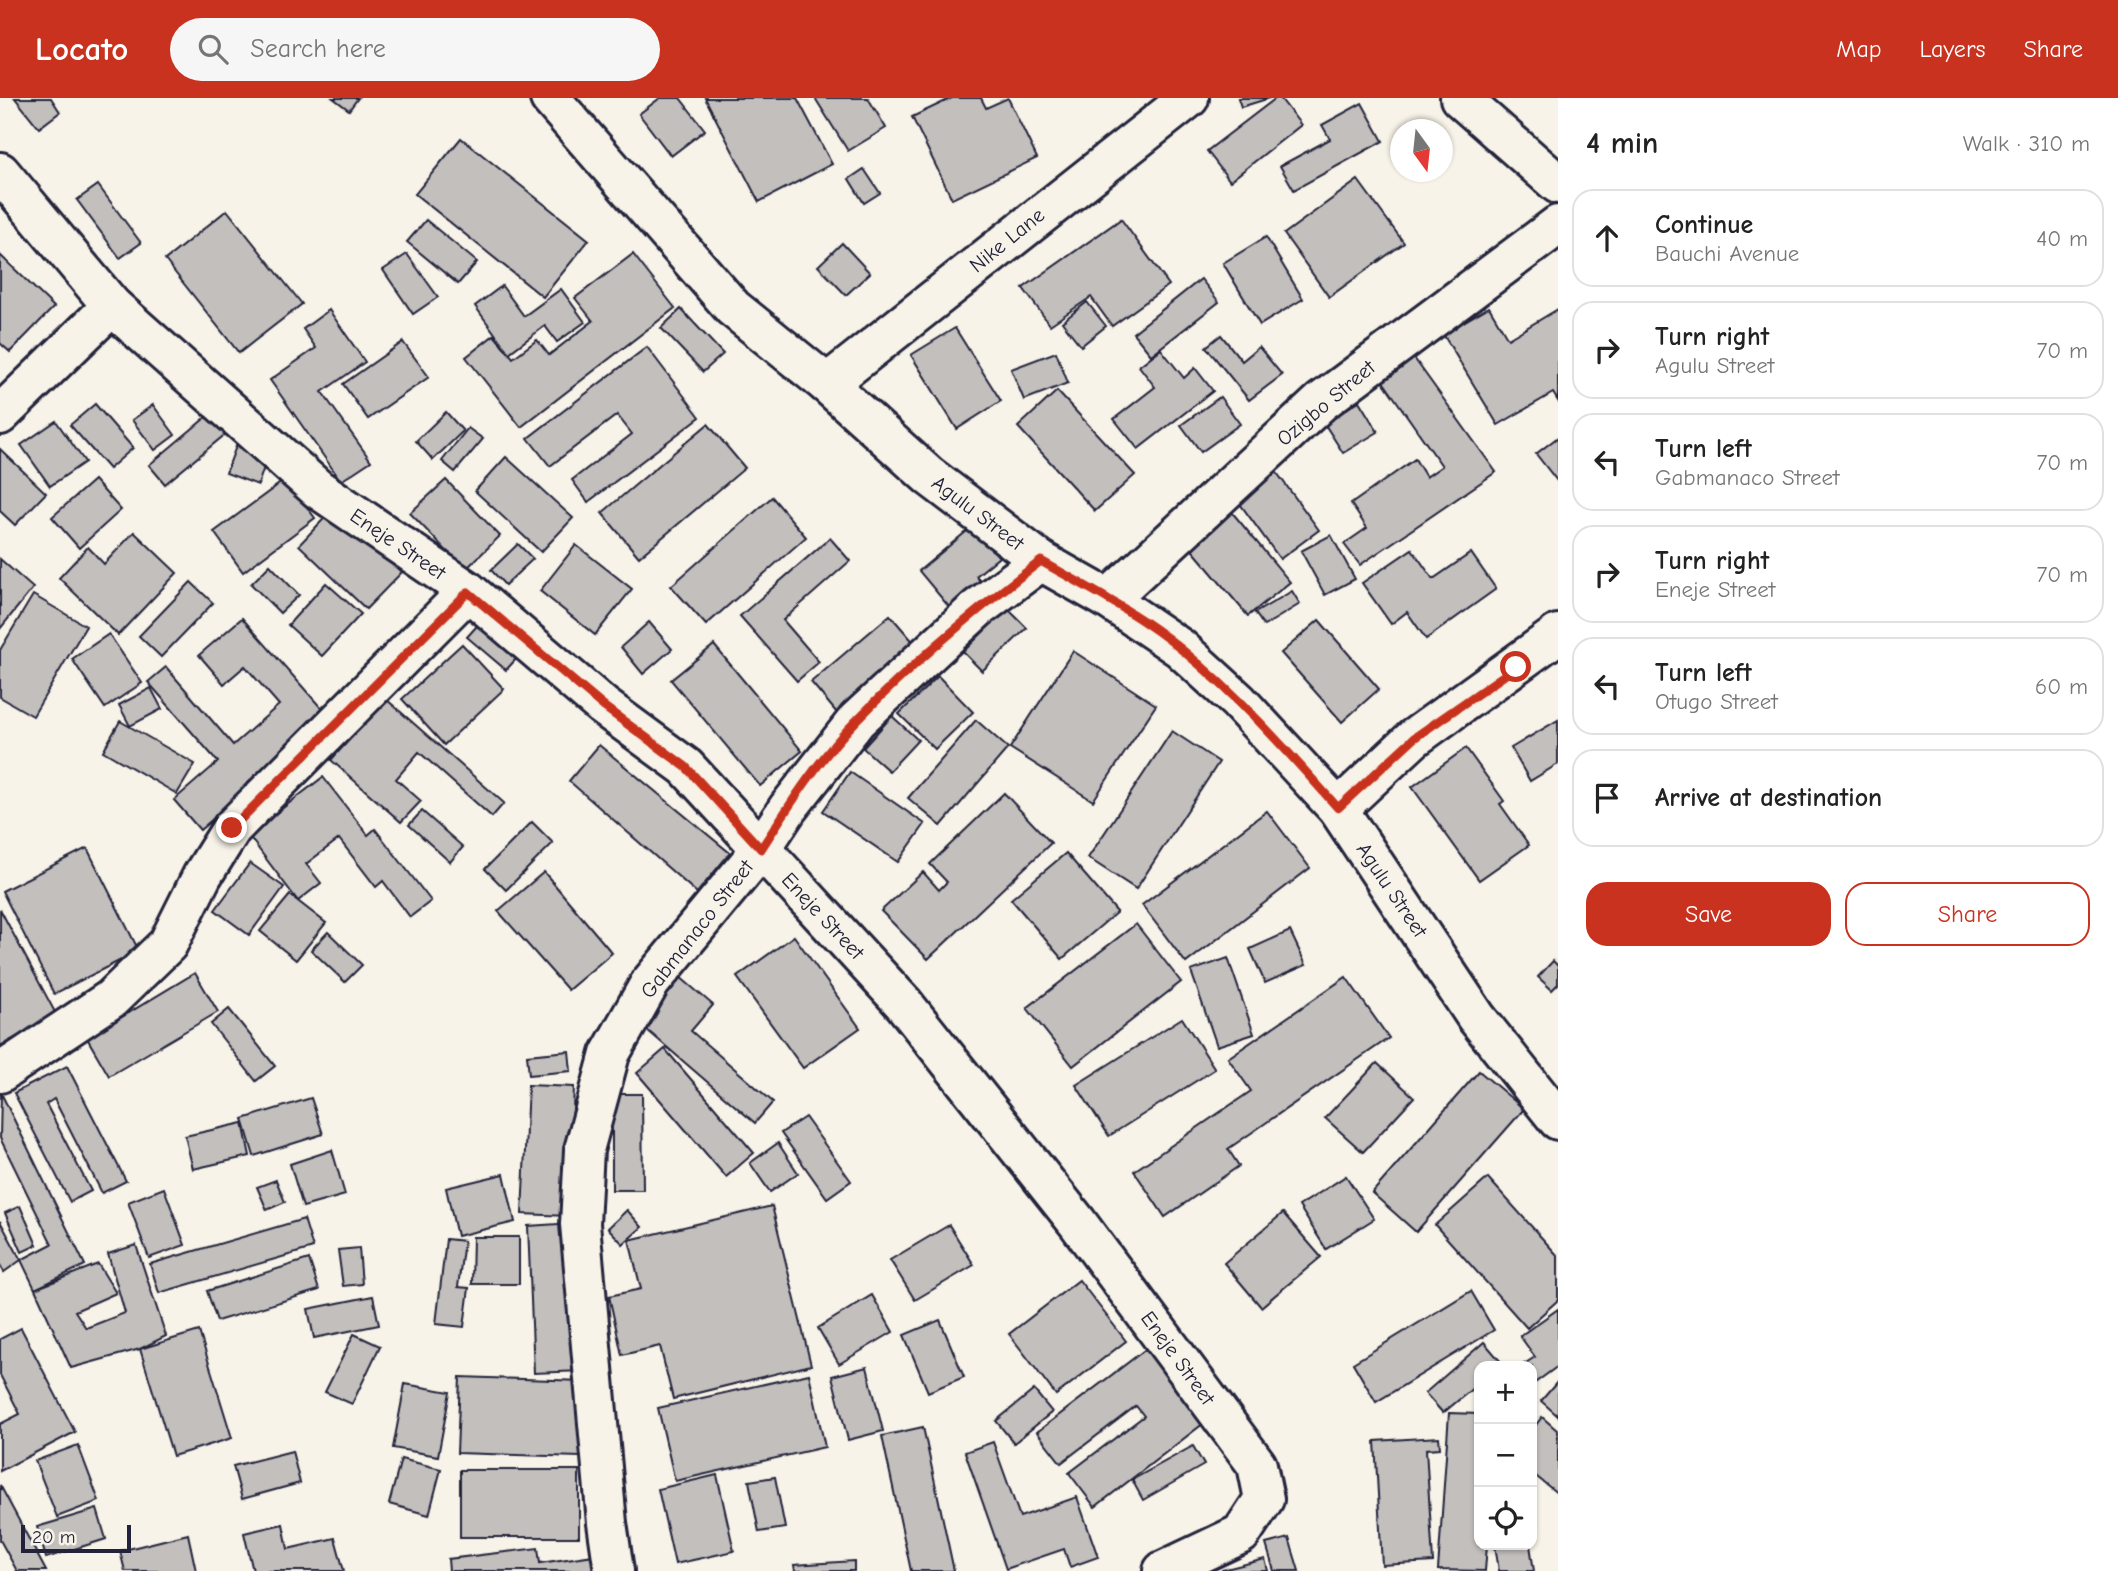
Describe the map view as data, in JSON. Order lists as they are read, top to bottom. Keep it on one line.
{"streets":{"street":["Nike Lane","Ozigbo Street","Agulu Street","Eneje Street","Gabmanaco Street"]},"crossings":[["Nike Lane","Agulu Street"],["Ozigbo Street","Agulu Street"],["Agulu Street","Gabmanaco Street"],["Eneje Street","Gabmanaco Street"]],"scale_bar":"20 m","north":"bottom","page":{"header":"Locato","search":"Search here","nav":["Map","Layers","Share"],"heading":["4 min","Walk · 310 m"],"list":[["Continue","Bauchi Avenue","40 m"],["Turn right","Agulu Street","70 m"],["Turn left","Gabmanaco Street","70 m"],["Turn right","Eneje Street","70 m"],["Turn left","Otugo Street","60 m"],"Arrive at destination"],"buttons":["Save","Share"],"map_buttons":["+","−"],"scale":"20 m"}}
